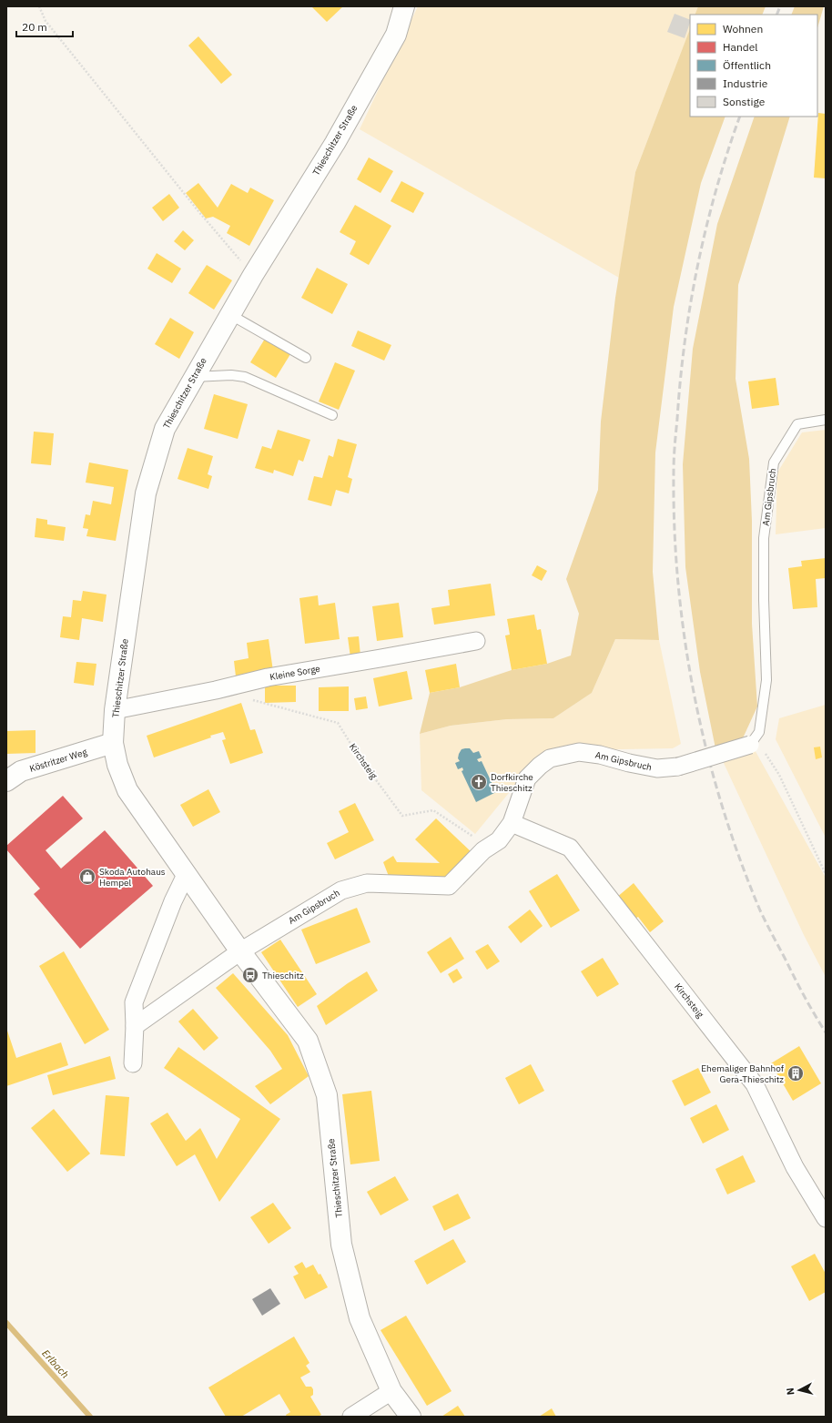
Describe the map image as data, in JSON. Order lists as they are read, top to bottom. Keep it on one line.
{"streets":{"main road":["Thieschitzer Straße","Köstritzer Weg"],"street":["Am Gipsbruch","Kleine Sorge","Kirchsteig"]},"crossings":[["Thieschitzer Straße","Am Gipsbruch"],["Thieschitzer Straße","Kleine Sorge"],["Thieschitzer Straße","Köstritzer Weg"],["Am Gipsbruch","Kirchsteig"]],"water":["Erlbach"],"places":{"church":["Dorfkirche Thieschitz"],"shop":["Skoda Autohaus Hempel"],"bus stop":["Thieschitz"],"building":["Ehemaliger Bahnhof Gera-Thieschitz"]},"legend":["Wohnen","Handel","Öffentlich","Industrie","Sonstige"],"scale_bar":"20 m","north":"left"}
